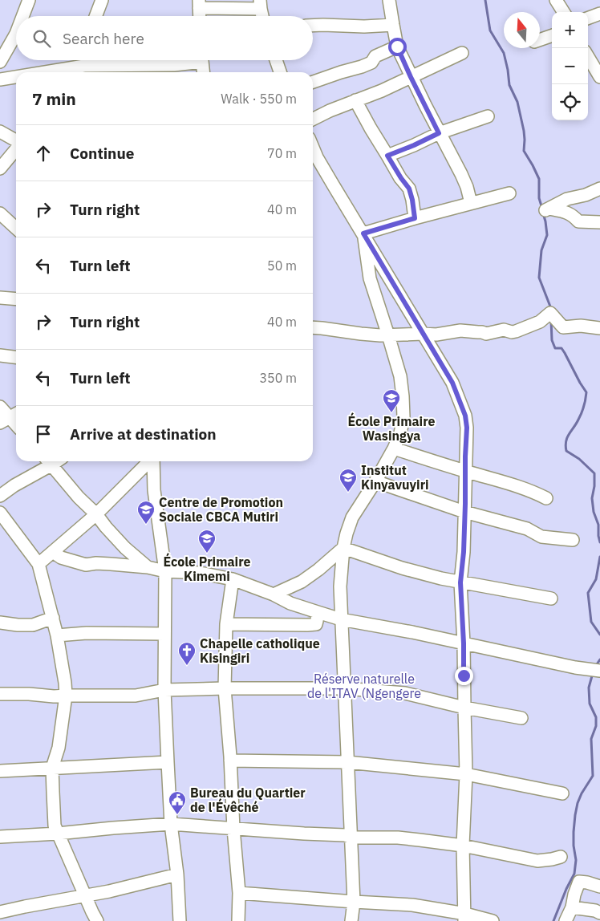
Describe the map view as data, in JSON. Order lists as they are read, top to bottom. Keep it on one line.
{"parks":["Réserve naturelle de l'ITAV (Ngengere"],"places":{"school or university":["École Primaire Wasingya","Institut Kinyavuyiri","Centre de Promotion Sociale CBCA Mutiri","École Primaire Kimemi"],"church":["Chapelle catholique Kisingiri"],"public building":["Bureau du Quartier de l'Évêché"]},"north":"top","page":{"map_buttons":["+","−"],"search":"Search here","heading":["7 min","Walk · 550 m"],"list":[["Continue","70 m"],["Turn right","40 m"],["Turn left","50 m"],["Turn right","40 m"],["Turn left","350 m"],"Arrive at destination"]}}
